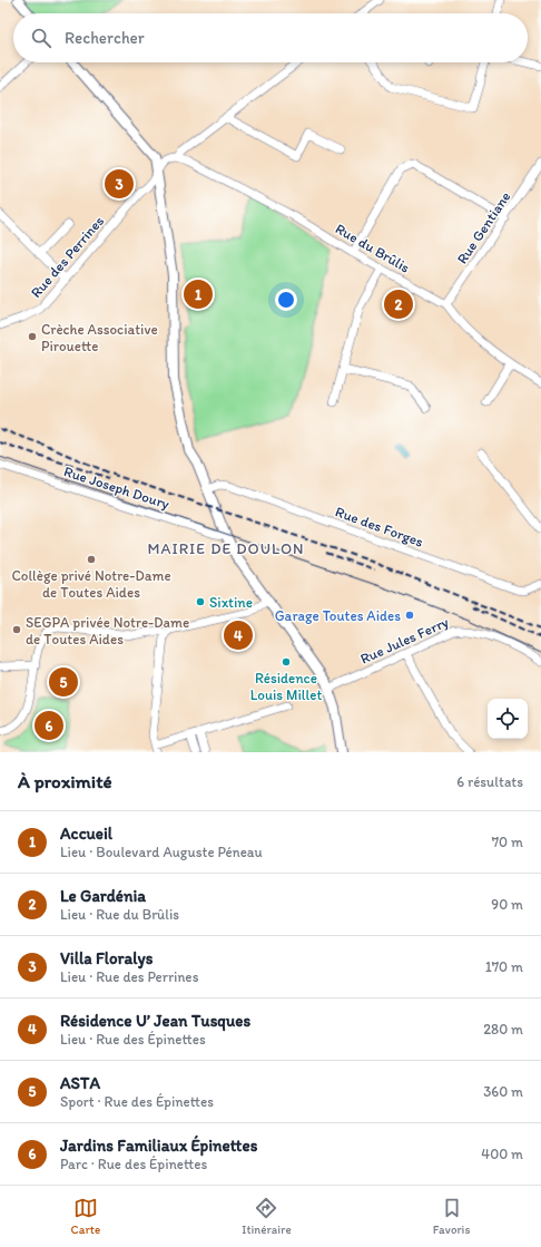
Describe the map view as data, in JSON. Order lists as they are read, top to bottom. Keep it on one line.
{"streets":{"street":["Rue Gentiane","Rue du Brûlis","Rue des Perrines","Rue Joseph Doury","Rue des Forges","Rue Jules Ferry"]},"crossings":[["Rue Gentiane","Rue du Brûlis"]],"districts":["MAIRIE DE DOULON"],"places":["Crèche Associative Pirouette","Collège privé Notre-Dame de Toutes Aides","Sixtine","Garage Toutes Aides","SEGPA privée Notre-Dame de Toutes Aides","Résidence Louis Millet"],"page":{"search":"Rechercher","pins":["3","1","2","4","5","6"],"heading":["À proximité","6 résultats"],"list":[{"mark":"1","name":"Accueil","note":"Lieu · Boulevard Auguste Péneau","value":"70 m"},{"mark":"2","name":"Le Gardénia","note":"Lieu · Rue du Brûlis","value":"90 m"},{"mark":"3","name":"Villa Floralys","note":"Lieu · Rue des Perrines","value":"170 m"},{"mark":"4","name":"Résidence U’ Jean Tusques","note":"Lieu · Rue des Épinettes","value":"280 m"},{"mark":"5","name":"ASTA","note":"Sport · Rue des Épinettes","value":"360 m"},{"mark":"6","name":"Jardins Familiaux Épinettes","note":"Parc · Rue des Épinettes","value":"400 m"}],"nav":["Carte","Itinéraire","Favoris"]}}
